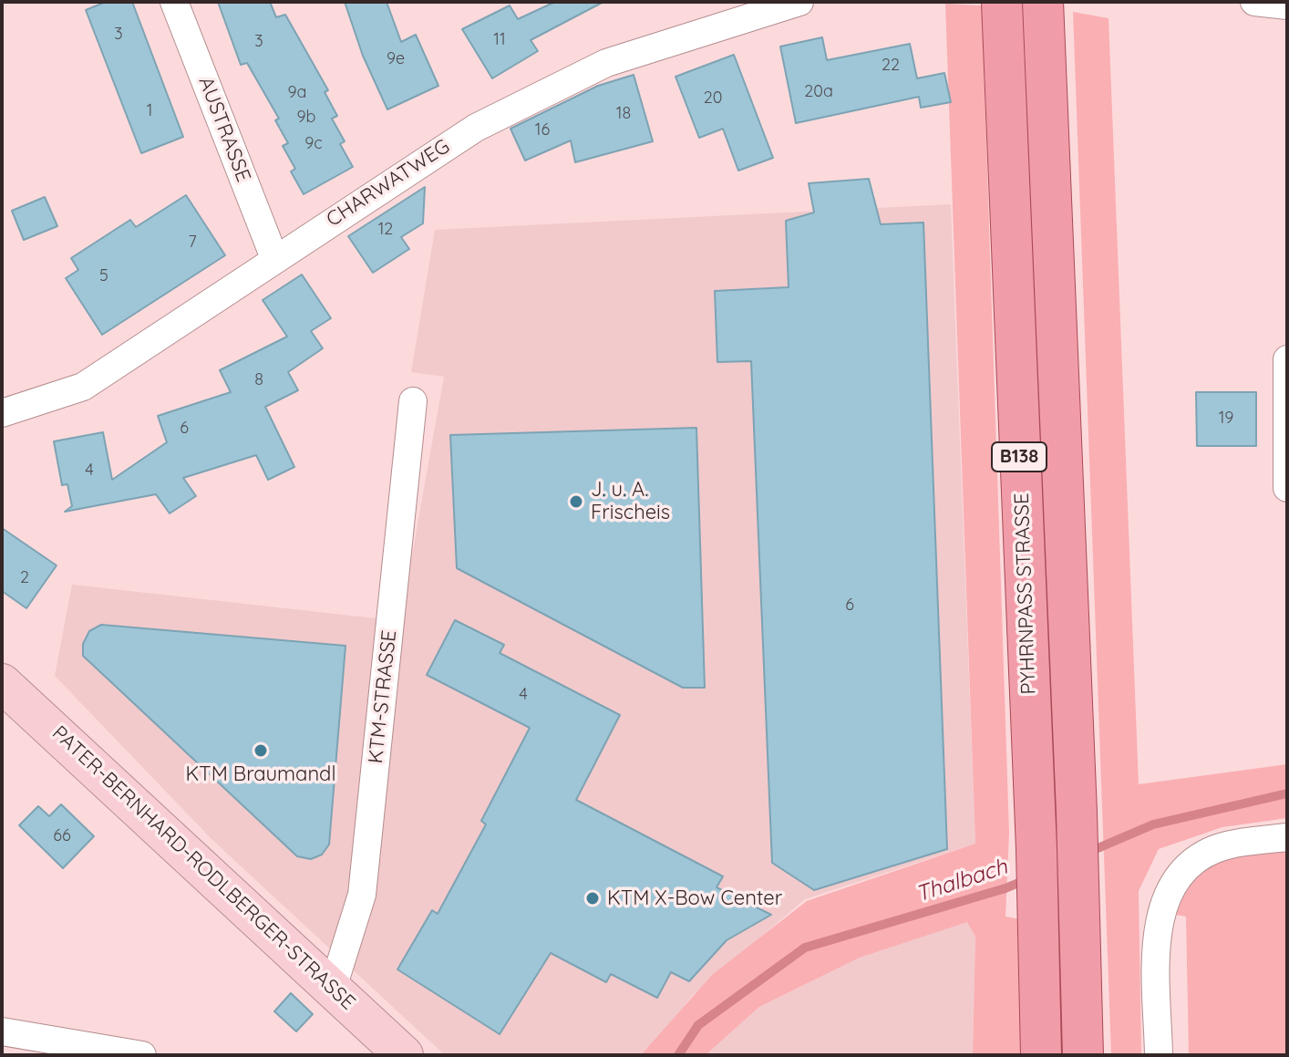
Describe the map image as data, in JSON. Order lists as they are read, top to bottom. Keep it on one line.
{"streets":{"main road":["B138","PYHRNPASS STRASSE","PATER-BERNHARD-RODLBERGER-STRASSE"],"street":["AUSTRASSE","CHARWATWEG","KTM-STRASSE"]},"crossings":[["AUSTRASSE","CHARWATWEG"],["KTM-STRASSE","PATER-BERNHARD-RODLBERGER-STRASSE"]],"water":["Thalbach"],"places":["J. u. A. Frischeis","KTM Braumandl","KTM X-Bow Center"],"house_numbers":["3","11","3","9e","22","20a","9a","20","1","18","9b","16","9c","12","7","5","8","19","6","4","2","6","4","66"]}
